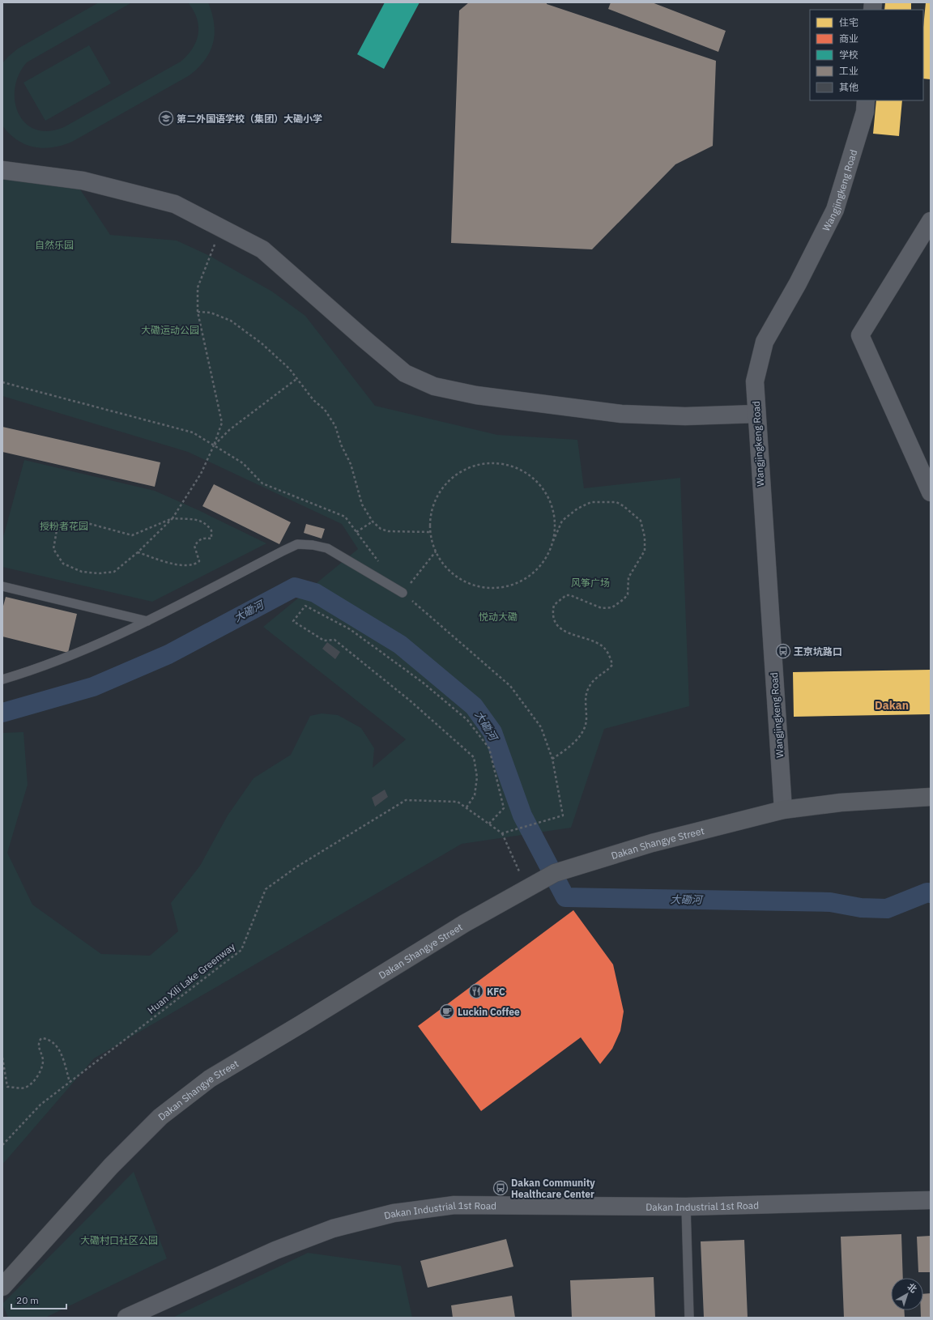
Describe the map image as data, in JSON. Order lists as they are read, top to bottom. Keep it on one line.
{"streets":{"street":["Wangjingkeng Road","Dakan Shangye Street","Dakan Industrial 1st Road"],"path":["Huan Xili Lake Greenway"]},"crossings":[["Wangjingkeng Road","Dakan Shangye Street"]],"districts":["Dakan"],"water":["大磡河"],"parks":["自然乐园","大磡运动公园","授粉者花园","风筝广场","悦动大磡","大磡村口社区公园"],"places":{"school or university":["第二外国语学校（集团）大磡小学"],"bus stop":["王京坑路口","Dakan Community Healthcare Center"],"restaurant":["KFC"],"cafe":["Luckin Coffee"]},"legend":["住宅","商业","学校","工业","其他"],"scale_bar":"20 m","north":"top right"}
